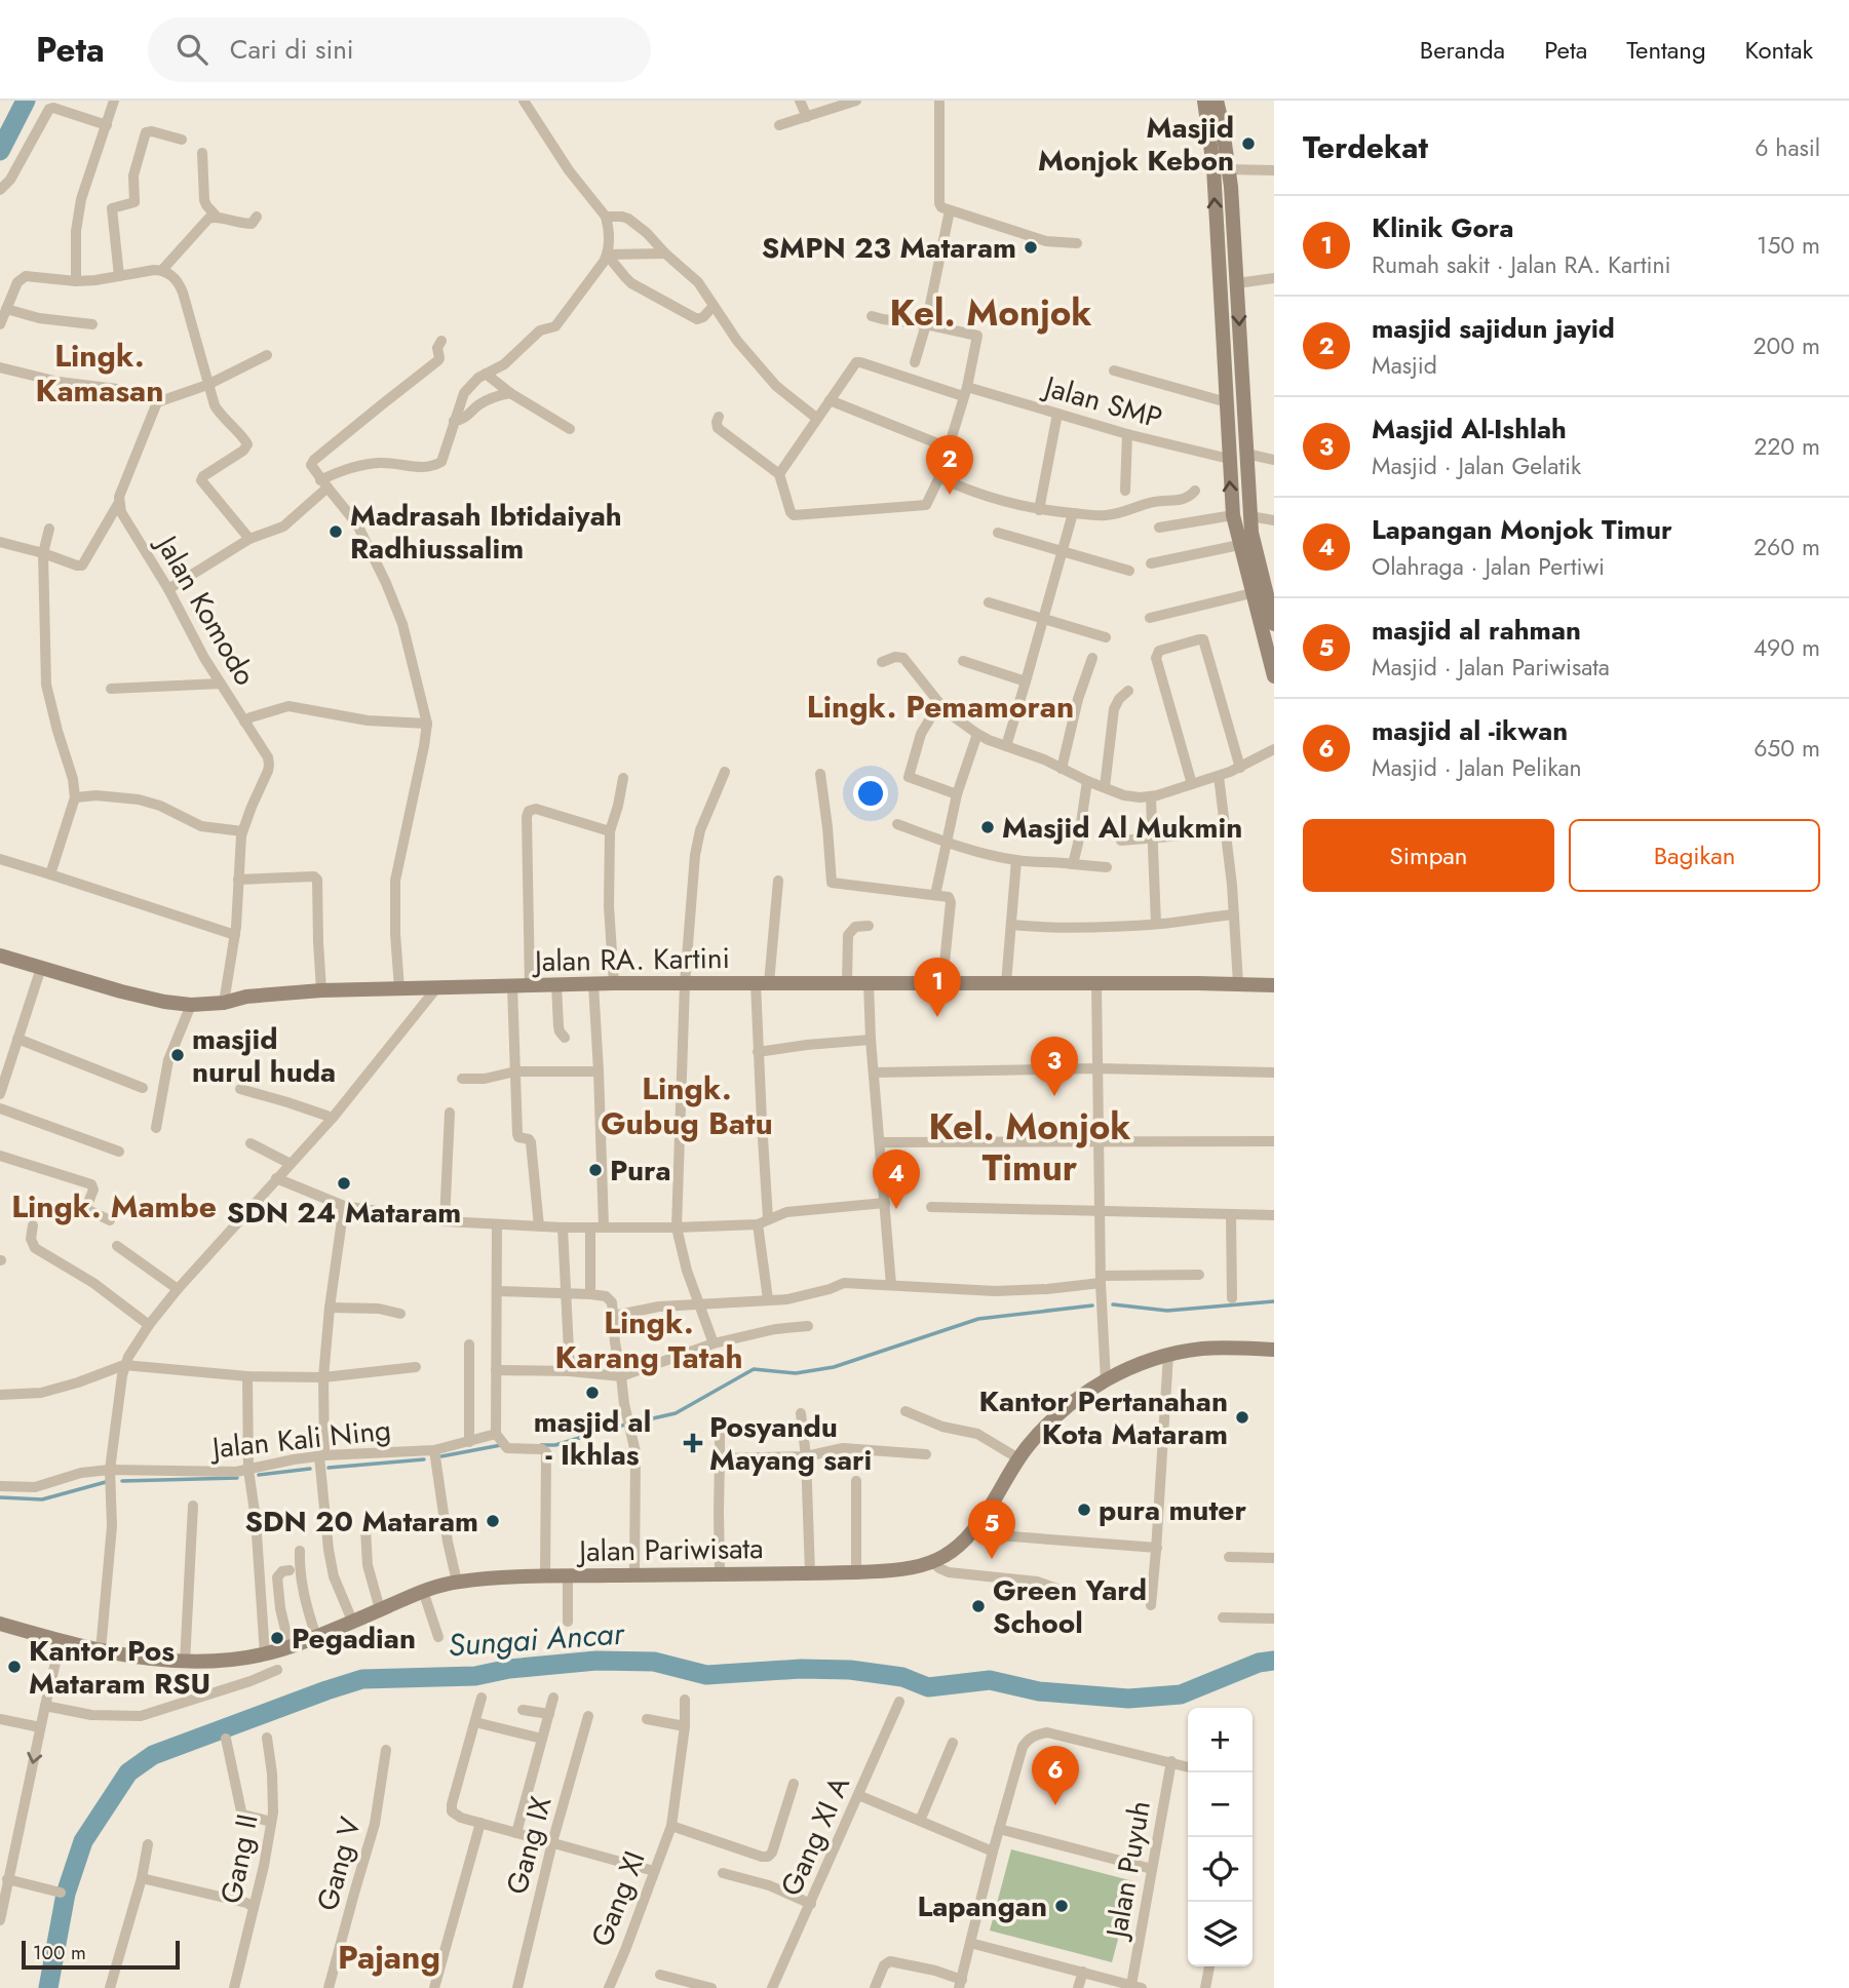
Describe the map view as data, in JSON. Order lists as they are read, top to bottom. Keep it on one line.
{"streets":{"street":["Jalan SMP","Jalan Komodo","Jalan RA. Kartini","Jalan Kali Ning","Jalan Pariwisata","Gang XI A","Gang IX","Gang II","Gang V","Jalan Puyuh","Gang XI"]},"crossings":[["Jalan Komodo","Jalan RA. Kartini"],["Jalan Kali Ning","Jalan Pariwisata"]],"districts":["Kel. Monjok","Lingk. Kamasan","Lingk. Pemamoran","Lingk. Gubug Batu","Kel. Monjok Timur","Lingk. Mambe","Lingk. Karang Tatah","Pajang"],"water":["Sungai Ancar"],"places":{"other":["Masjid Monjok Kebon","SMPN 23 Mataram","Madrasah Ibtidaiyah Radhiussalim","Masjid Al Mukmin","masjid nurul huda","Pura","SDN 24 Mataram","masjid al - Ikhlas","Kantor Pertanahan Kota Mataram","pura muter","SDN 20 Mataram","Green Yard School","Pegadian","Kantor Pos Mataram RSU","Lapangan"],"health":["Posyandu Mayang sari"]},"scale_bar":"100 m","page":{"header":"Peta","search":"Cari di sini","nav":["Beranda","Peta","Tentang","Kontak"],"heading":["Terdekat","6 hasil"],"list":[{"mark":"1","name":"Klinik Gora","note":"Rumah sakit · Jalan RA. Kartini","value":"150 m"},{"mark":"2","name":"masjid sajidun jayid","note":"Masjid","value":"200 m"},{"mark":"3","name":"Masjid Al-Ishlah","note":"Masjid · Jalan Gelatik","value":"220 m"},{"mark":"4","name":"Lapangan Monjok Timur","note":"Olahraga · Jalan Pertiwi","value":"260 m"},{"mark":"5","name":"masjid al rahman","note":"Masjid · Jalan Pariwisata","value":"490 m"},{"mark":"6","name":"masjid al -ikwan","note":"Masjid · Jalan Pelikan","value":"650 m"}],"pins":["2","1","3","4","5","6"],"buttons":["Simpan","Bagikan"],"map_buttons":["+","−"],"scale":"100 m"}}
